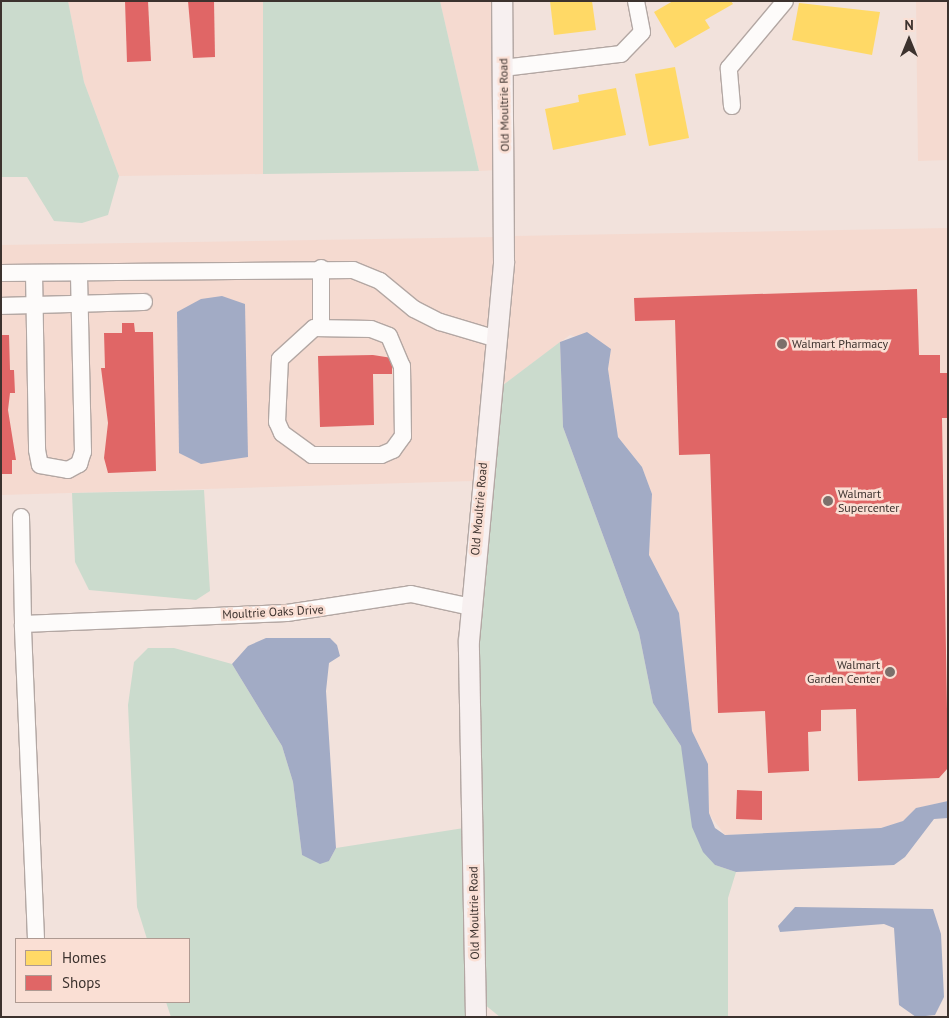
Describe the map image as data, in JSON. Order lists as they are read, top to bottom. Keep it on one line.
{"streets":{"main road":["Old Moultrie Road"],"street":["Moultrie Oaks Drive"]},"crossings":[["Old Moultrie Road","Moultrie Oaks Drive"]],"places":["Walmart Pharmacy","Walmart Supercenter","Walmart Garden Center"],"legend":["Homes","Shops"],"north":"top"}
